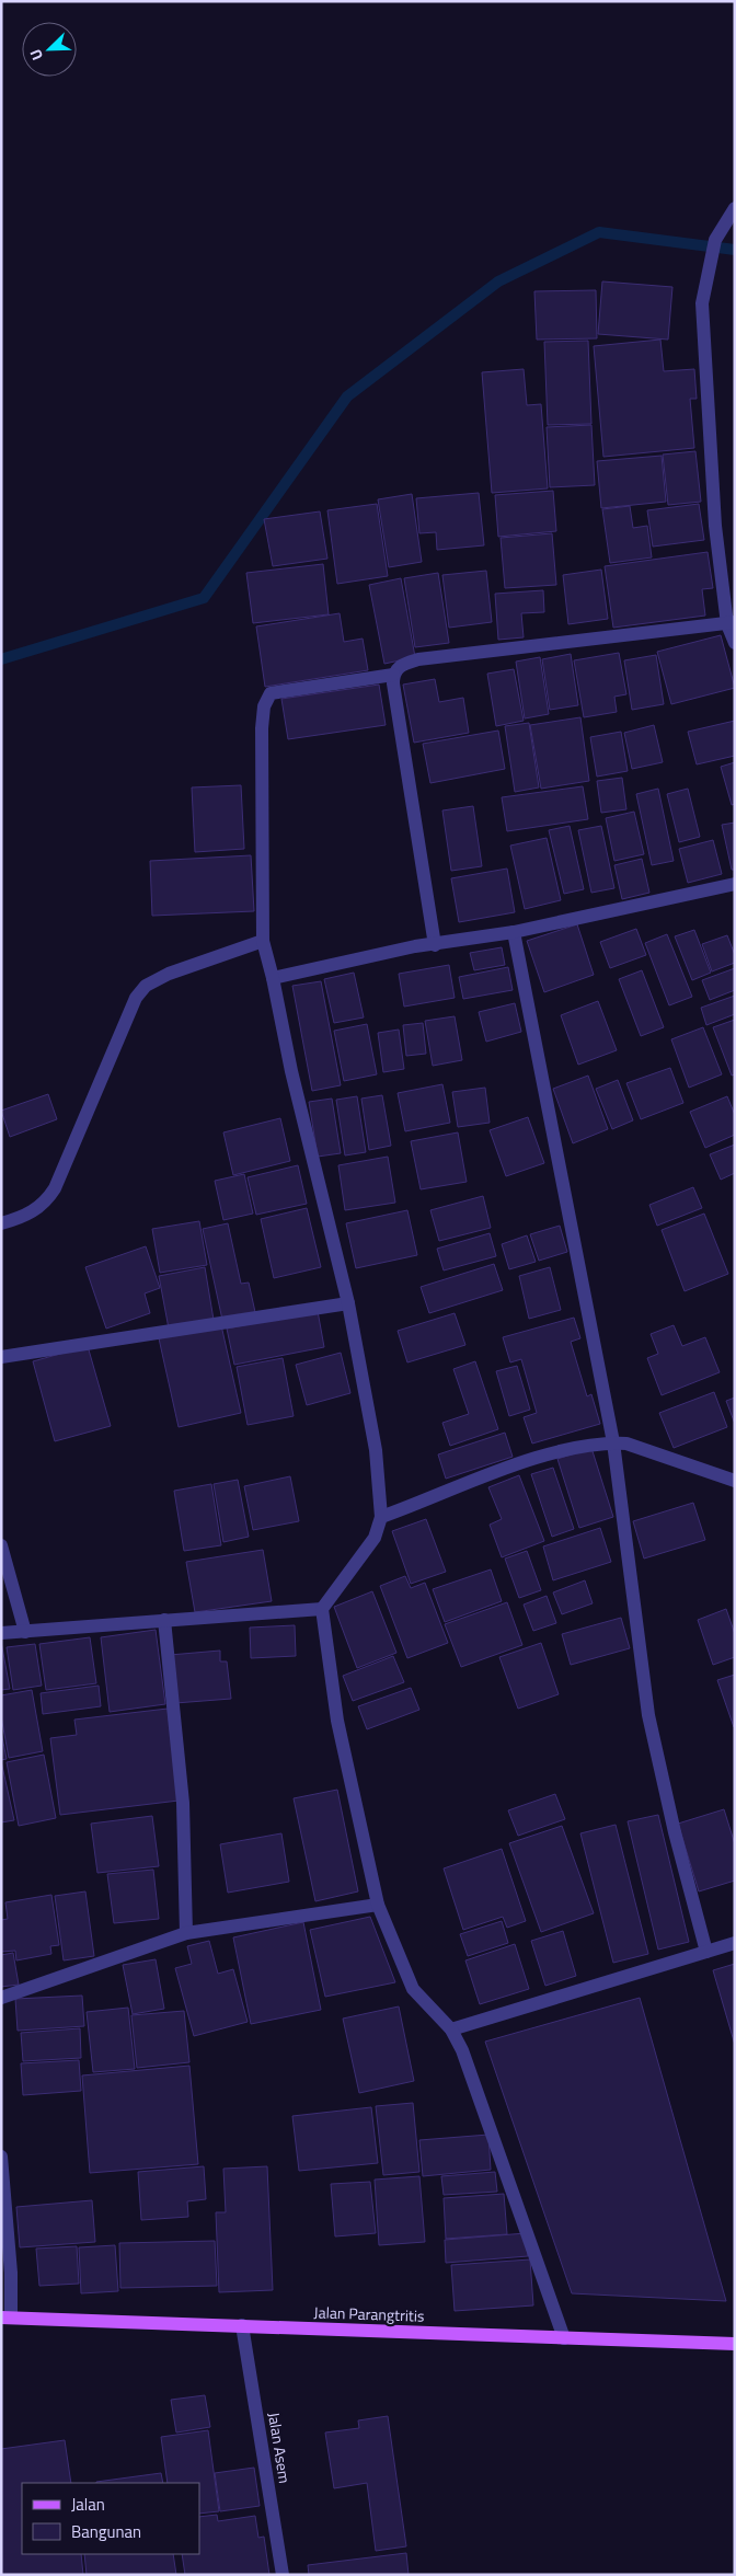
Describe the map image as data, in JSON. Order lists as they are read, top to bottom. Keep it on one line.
{"streets":{"main road":["Jalan Parangtritis"],"street":["Jalan Asem"]},"crossings":[["Jalan Parangtritis","Jalan Asem"]],"legend":["Jalan","Bangunan"],"north":"bottom left"}
